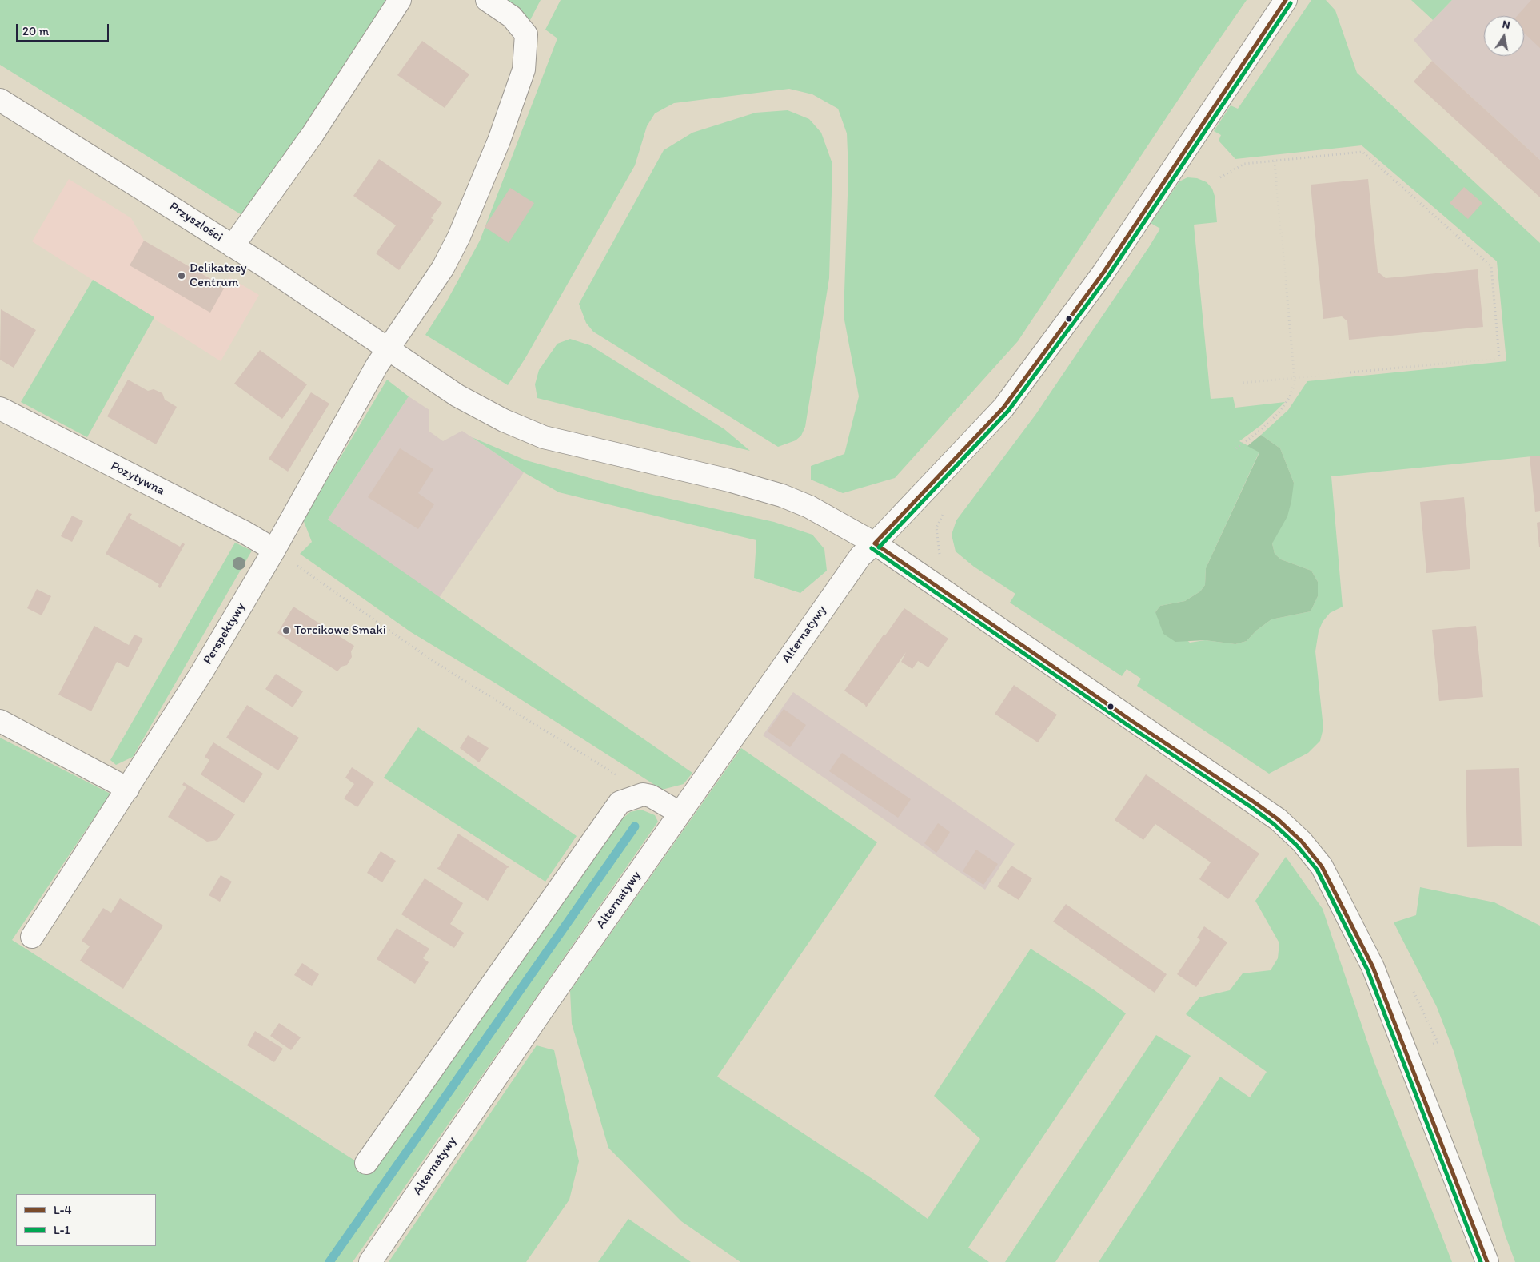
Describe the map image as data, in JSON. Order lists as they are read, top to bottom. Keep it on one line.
{"streets":{"street":["Przyszłości","Pozytywna","Perspektywy","Alternatywy"]},"crossings":[["Przyszłości","Perspektywy"],["Przyszłości","Alternatywy"],["Pozytywna","Perspektywy"]],"places":["Delikatesy Centrum","Torcikowe Smaki"],"lines":["transit line L-4","transit line L-1"],"legend":["L-4","L-1"],"scale_bar":"20 m","north":"top"}
